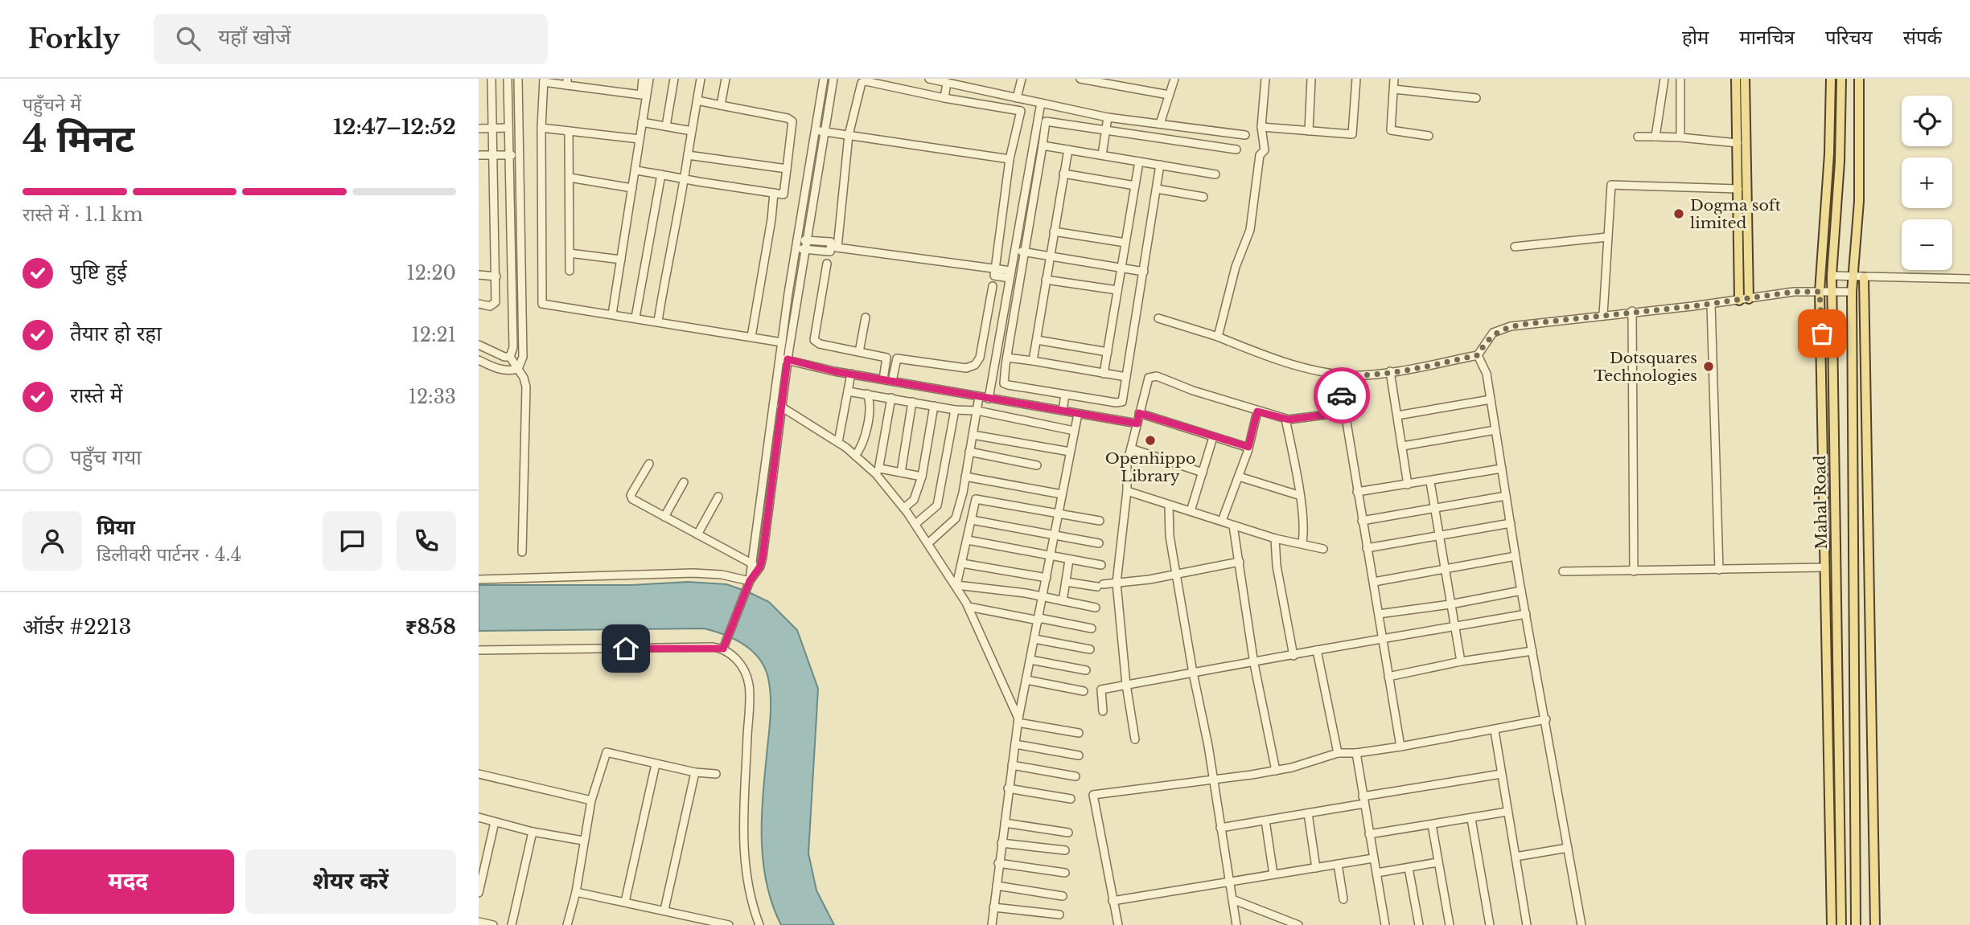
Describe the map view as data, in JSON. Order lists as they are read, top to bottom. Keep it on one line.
{"streets":{"main road":["Mahal Road"]},"places":["Dogma soft limited","Dotsquares Technologies","Openhippo Library"],"page":{"header":"Forkly","search":"यहाँ खोजें","nav":["होम","मानचित्र","परिचय","संपर्क"],"heading":["4 मिनट","पहुँचने में","12:47–12:52"],"panel":["प्रिया","डिलीवरी पार्टनर · 4.4","ऑर्डर #2213","₹858"],"map_buttons":["+","−"],"bar":"रास्ते में · 1.1 km","list":[["पुष्टि हुई","12:20"],["तैयार हो रहा","12:21"],["रास्ते में","12:33"],"पहुँच गया"],"buttons":["मदद","शेयर करें"]}}
